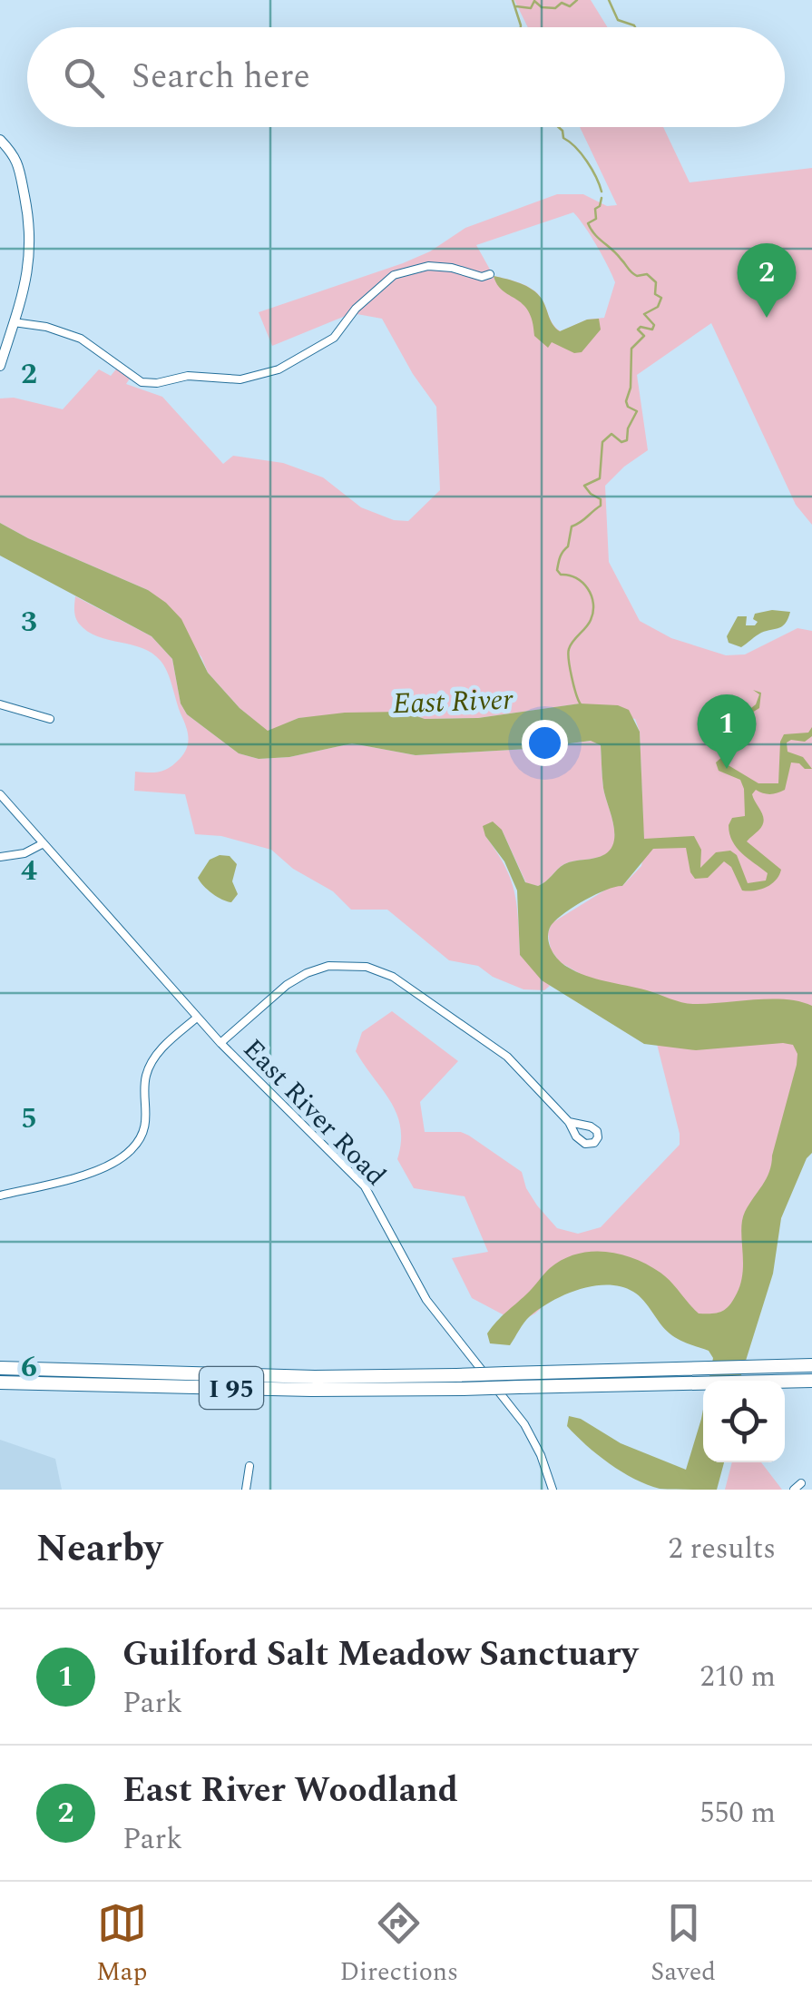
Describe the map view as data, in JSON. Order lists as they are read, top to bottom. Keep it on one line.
{"streets":{"highway":["I 95"],"street":["East River Road"]},"water":["East River"],"page":{"search":"Search here","pins":["2","1"],"heading":["Nearby","2 results"],"list":[{"mark":"1","name":"Guilford Salt Meadow Sanctuary","note":"Park","value":"210 m"},{"mark":"2","name":"East River Woodland","note":"Park","value":"550 m"}],"nav":["Map","Directions","Saved"]},"grid":{"rows":["2","3","4","5","6"]}}
